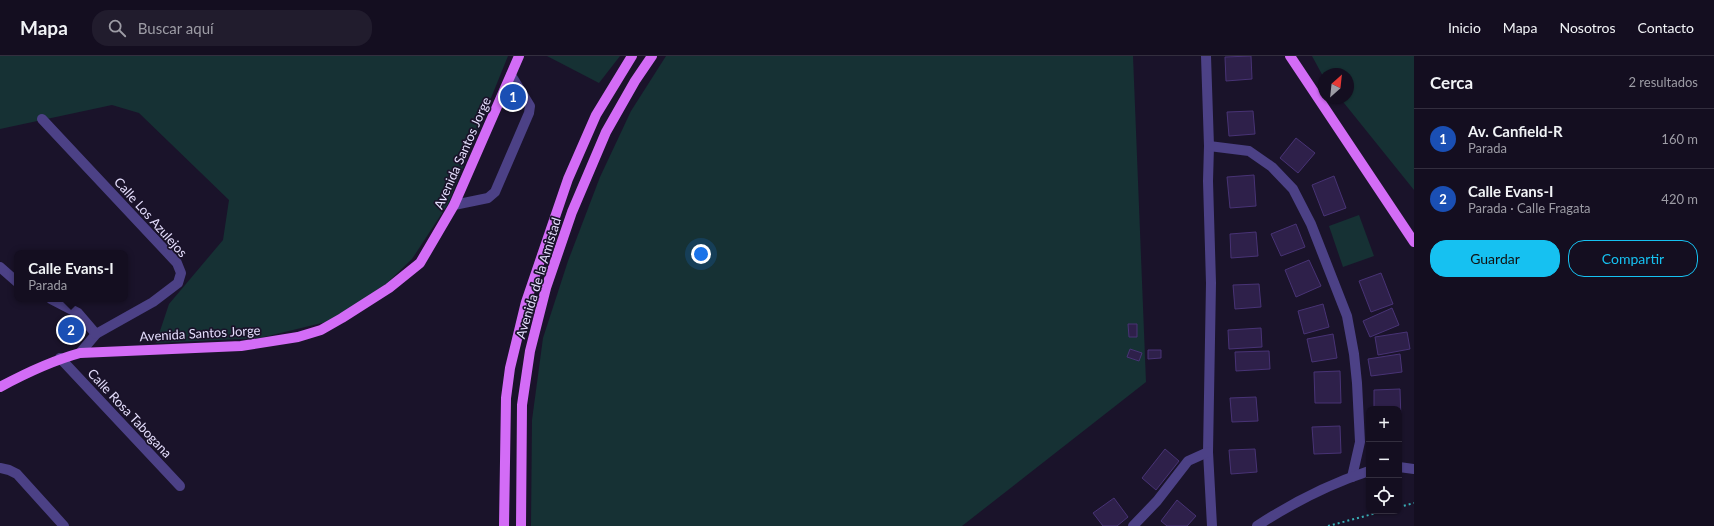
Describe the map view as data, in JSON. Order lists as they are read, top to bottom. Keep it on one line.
{"streets":{"main road":["Avenida Santos Jorge","Avenida de la Amistad"],"street":["Calle Los Azulejos","Calle Rosa Tabogana"]},"crossings":[["Avenida Santos Jorge","Calle Los Azulejos"],["Avenida Santos Jorge","Calle Rosa Tabogana"]],"north":"top right","page":{"header":"Mapa","search":"Buscar aquí","nav":["Inicio","Mapa","Nosotros","Contacto"],"heading":["Cerca","2 resultados"],"pins":["1","2"],"list":[{"mark":"1","name":"Av. Canfield-R","note":"Parada","value":"160 m"},{"mark":"2","name":"Calle Evans-I","note":"Parada · Calle Fragata","value":"420 m"}],"buttons":["Guardar","Compartir"],"popup":["Calle Evans-I","Parada"],"map_buttons":["+","−"]}}
